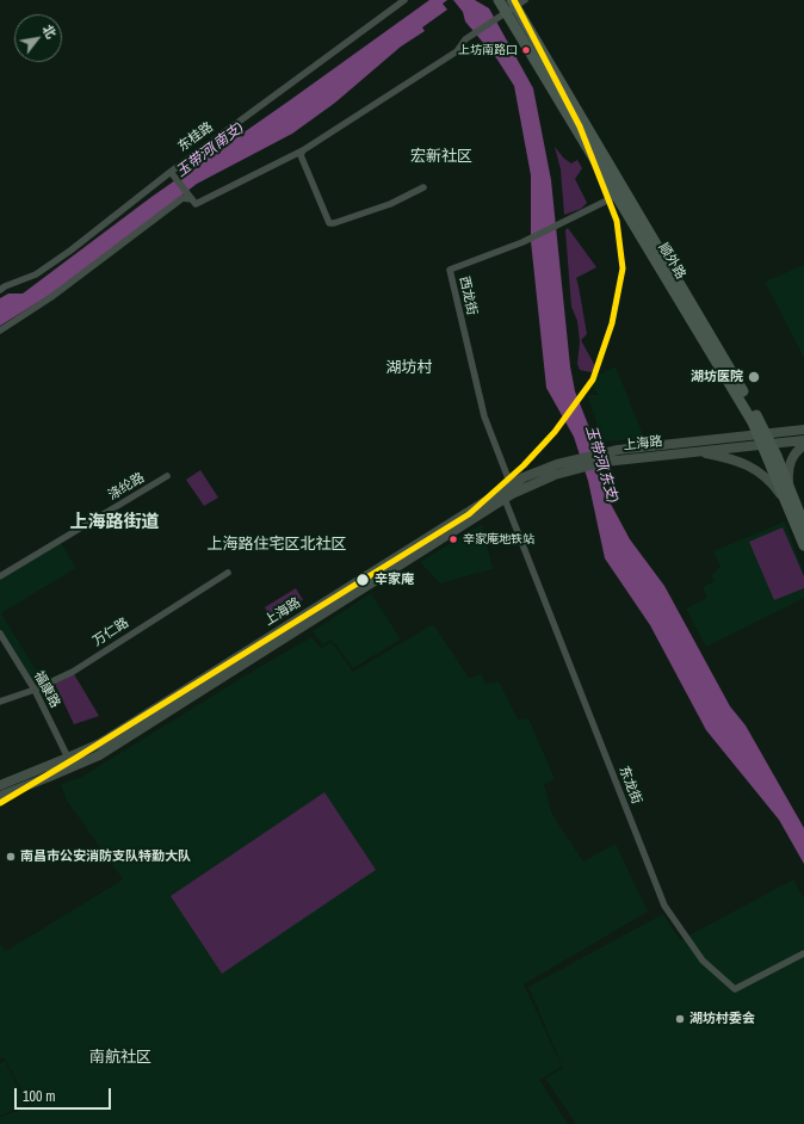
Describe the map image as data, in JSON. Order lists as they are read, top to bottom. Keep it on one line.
{"streets":{"main road":["顺外路","上海路"],"street":["东桂路","西龙街","涤纶路","万仁路","福康路","东龙街"]},"crossings":[["顺外路","西龙街"],["顺外路","上海路"],["西龙街","上海路"],["上海路","福康路"],["上海路","东龙街"],["万仁路","福康路"]],"districts":["宏新社区","湖坊村","上海路街道","上海路住宅区北社区","南航社区"],"water":["玉带河(南支)","玉带河(东支)"],"places":["上坊南路口","湖坊医院","辛家庵地铁站","辛家庵","南昌市公安消防支队特勤大队","湖坊村委会"],"scale_bar":"100 m","north":"top right"}
